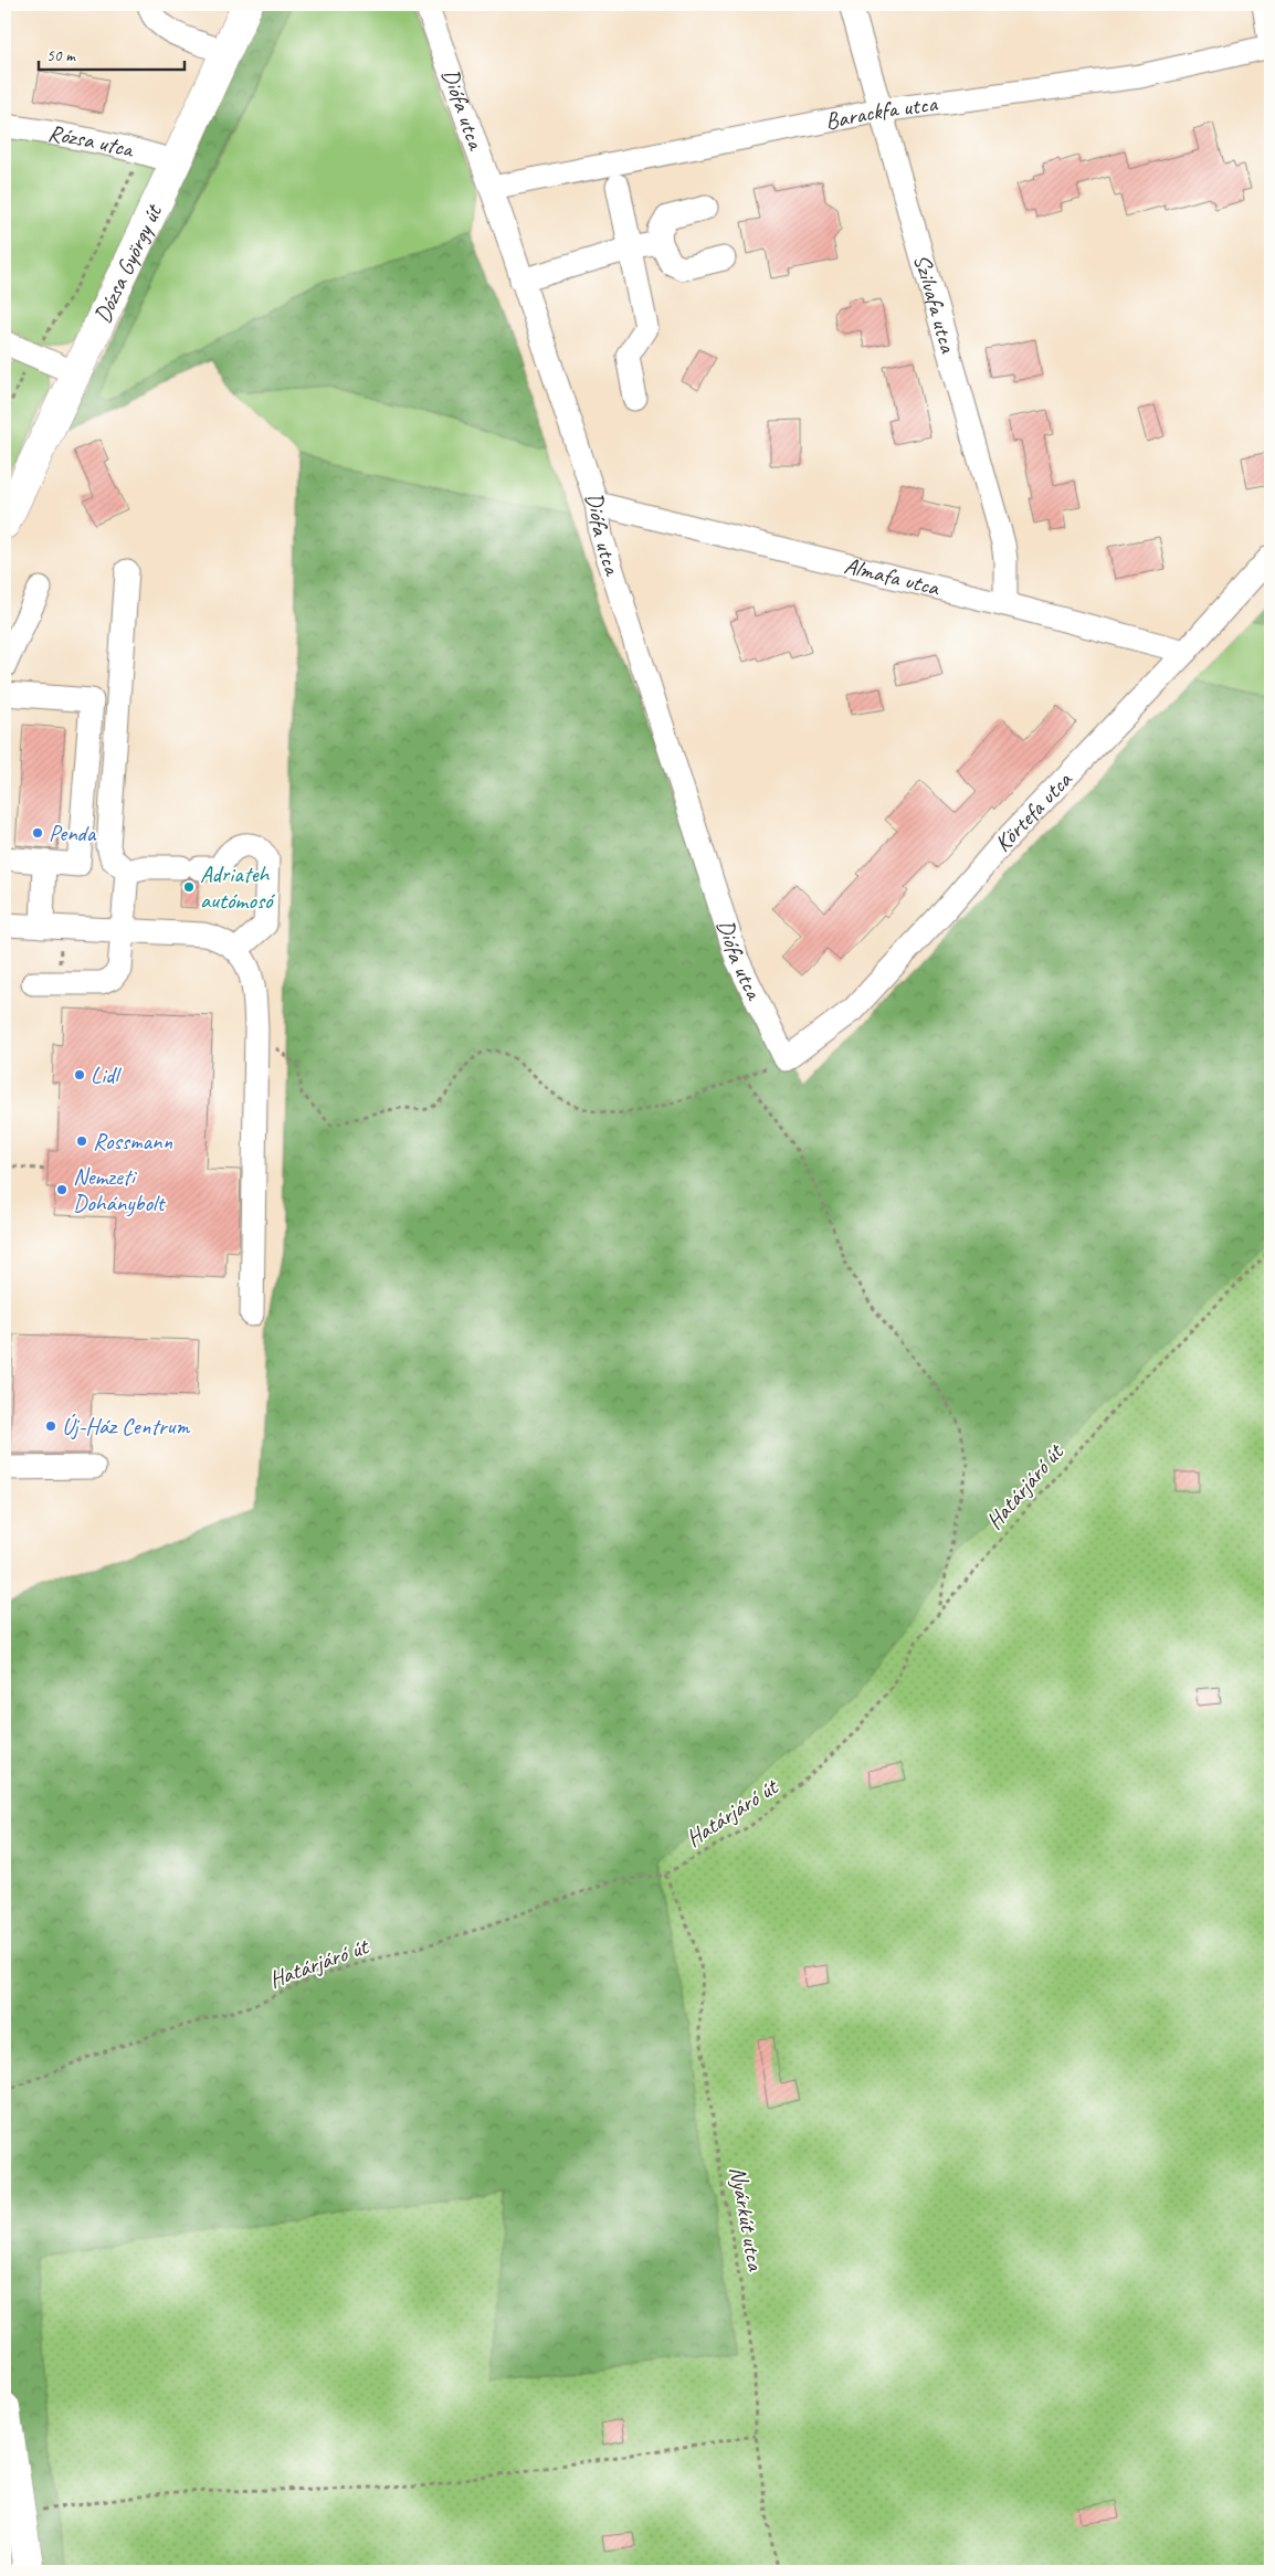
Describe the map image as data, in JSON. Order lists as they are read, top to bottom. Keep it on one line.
{"streets":{"main road":["Dózsa György út"],"street":["Diófa utca","Barackfa utca","Rózsa utca","Szilvafa utca","Almafa utca","Körtefa utca"],"path":["Határjáró út","Nyárkút utca"]},"crossings":[["Diófa utca","Barackfa utca"],["Diófa utca","Almafa utca"],["Diófa utca","Körtefa utca"],["Barackfa utca","Szilvafa utca"],["Rózsa utca","Dózsa György út"],["Szilvafa utca","Almafa utca"],["Almafa utca","Körtefa utca"],["Határjáró út","Nyárkút utca"]],"places":["Penda","Adriateh autómosó","Lidl","Rossmann","Nemzeti Dohánybolt","Új-Ház Centrum"],"scale_bar":"50 m"}
